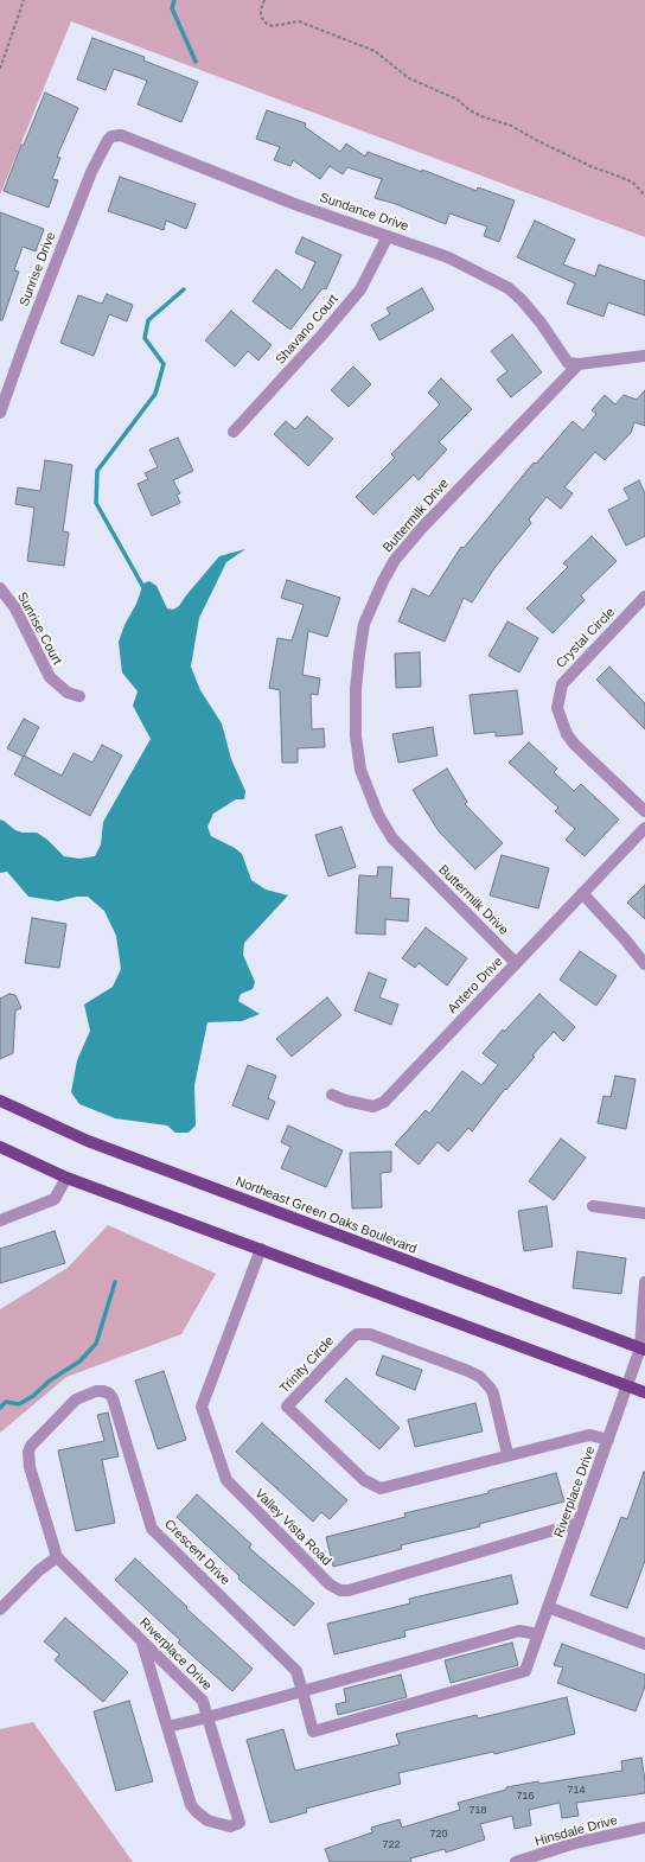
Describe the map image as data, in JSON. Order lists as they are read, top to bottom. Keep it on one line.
{"streets":{"main road":["Northeast Green Oaks Boulevard"],"street":["Sundance Drive","Sunrise Drive","Shavano Court","Buttermilk Drive","Sunrise Court","Crystal Circle","Antero Drive","Trinity Circle","Riverplace Drive","Valley Vista Road","Crescent Drive","Hinsdale Drive"]},"crossings":[["Sundance Drive","Sunrise Drive"],["Sundance Drive","Shavano Court"],["Sundance Drive","Buttermilk Drive"],["Buttermilk Drive","Antero Drive"],["Northeast Green Oaks Boulevard","Riverplace Drive"],["Trinity Circle","Riverplace Drive"],["Riverplace Drive","Valley Vista Road"],["Riverplace Drive","Crescent Drive"]],"house_numbers":["714","716","718","720","722"]}
